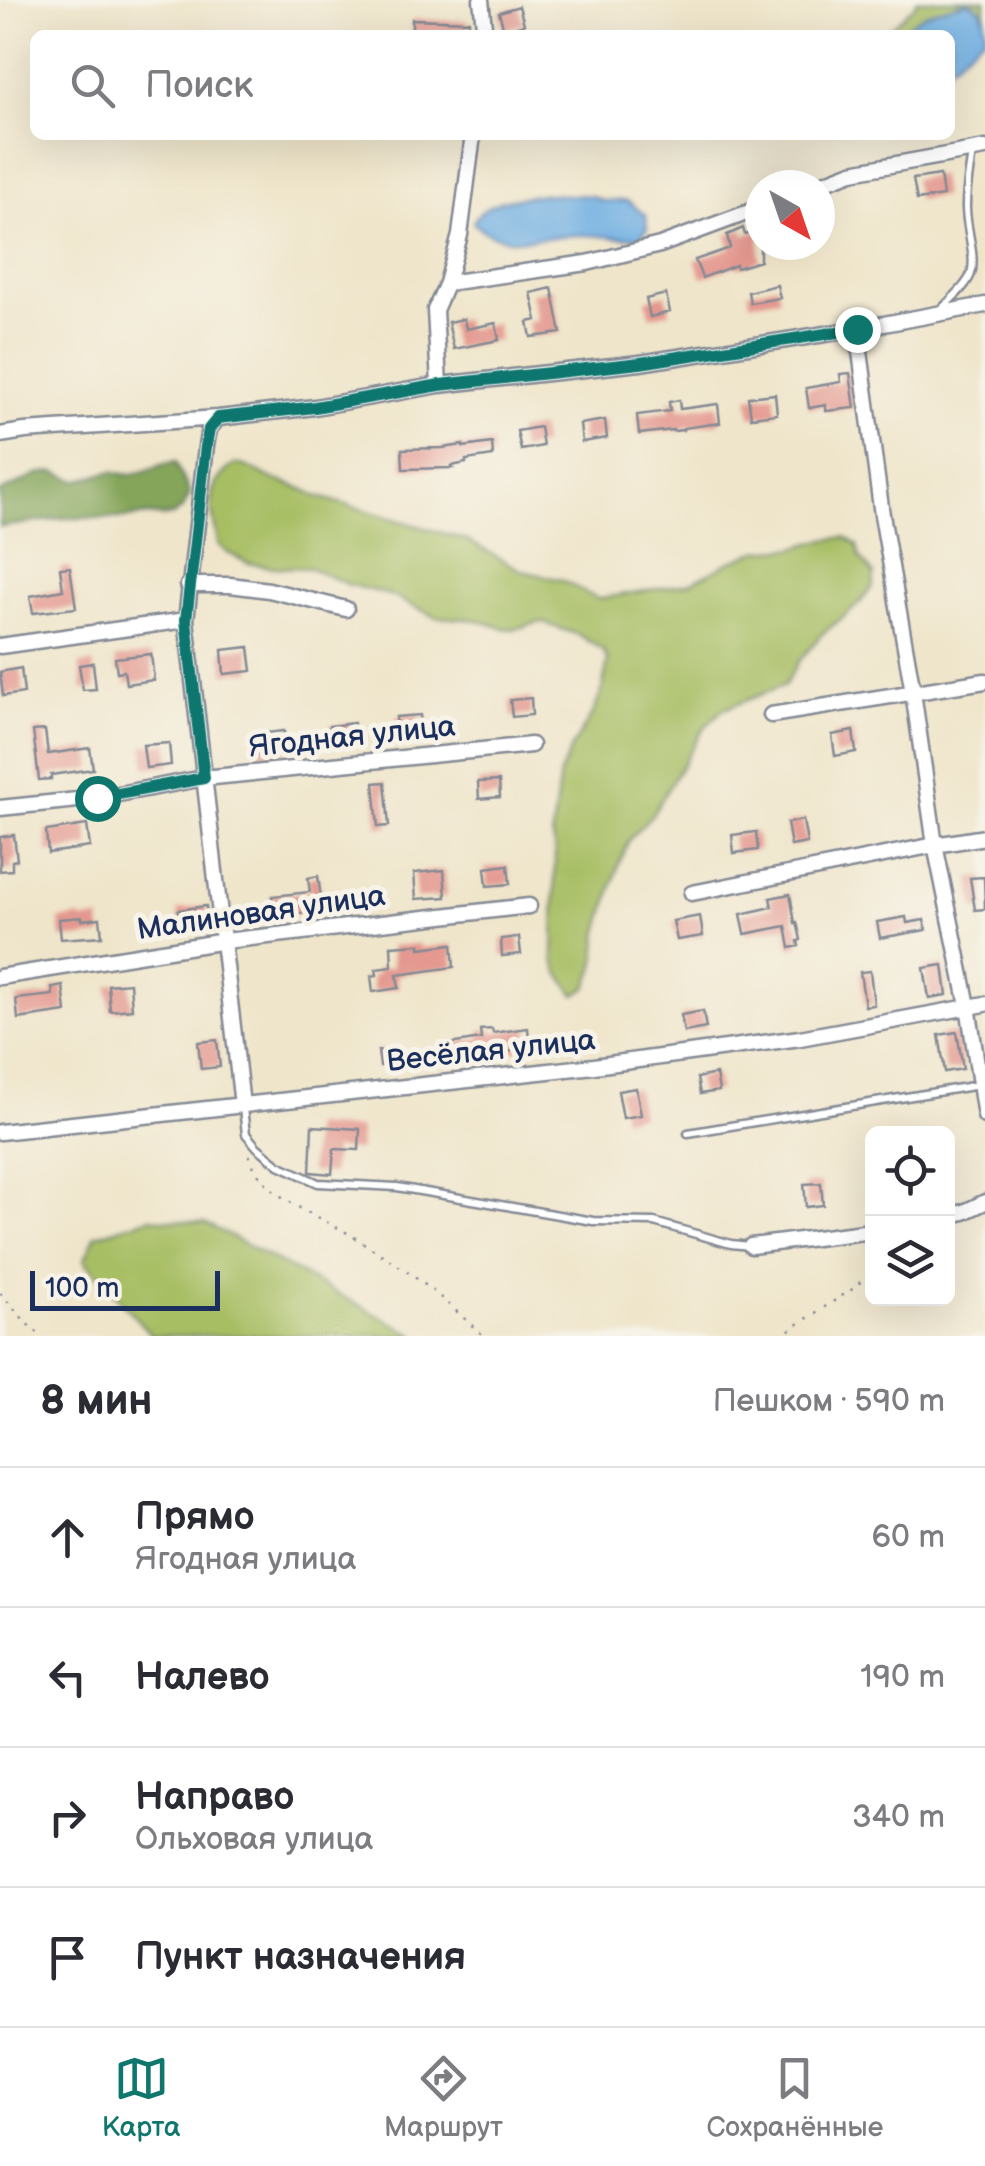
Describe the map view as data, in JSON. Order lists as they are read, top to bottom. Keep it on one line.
{"streets":{"street":["Ягодная улица","Малиновая улица","Весёлая улица"]},"scale_bar":"100 m","north":"bottom right","page":{"search":"Поиск","scale":"100 m","heading":["8 мин","Пешком · 590 m"],"list":[["Прямо","Ягодная улица","60 m"],["Налево","190 m"],["Направо","Ольховая улица","340 m"],"Пункт назначения"],"nav":["Карта","Маршрут","Сохранённые"]}}
